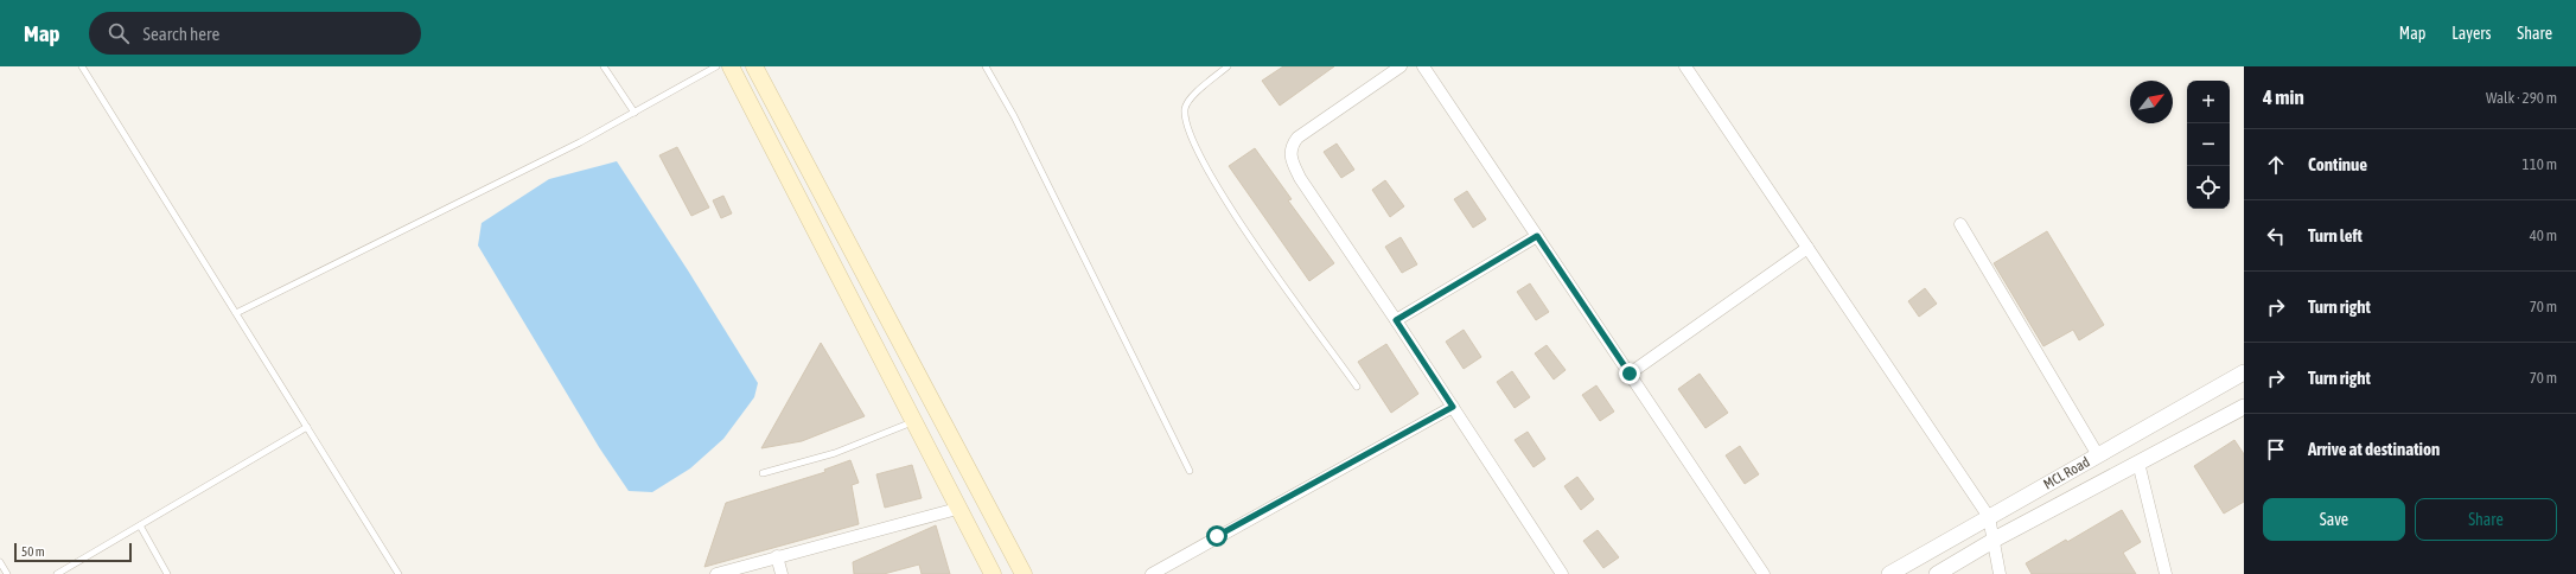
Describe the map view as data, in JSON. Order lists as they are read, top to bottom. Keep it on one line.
{"streets":{"street":["MCL Road"]},"scale_bar":"50 m","north":"top right","page":{"header":"Map","search":"Search here","nav":["Map","Layers","Share"],"heading":["4 min","Walk · 290 m"],"map_buttons":["+","−"],"list":[["Continue","110 m"],["Turn left","40 m"],["Turn right","70 m"],["Turn right","70 m"],"Arrive at destination"],"buttons":["Save","Share"],"scale":"50 m"}}
